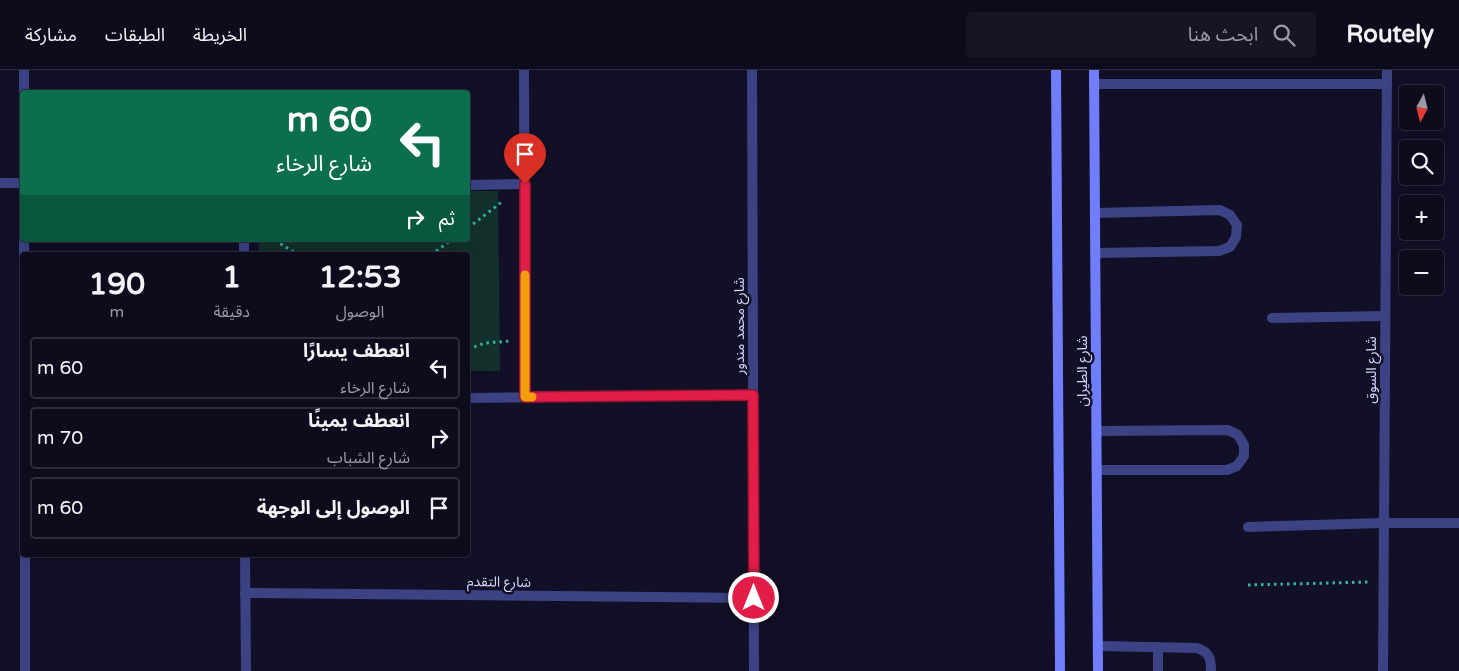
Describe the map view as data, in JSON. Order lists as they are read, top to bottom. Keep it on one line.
{"streets":{"main road":["شارع الطيران"],"street":["شارع محمد مندور","شارع السوق","شارع التقدم"]},"crossings":[["شارع محمد مندور","شارع التقدم"]],"north":"bottom","page":{"header":"Routely","search":"ابحث هنا","nav":["الخريطة","الطبقات","مشاركة"],"map_buttons":["+","−"],"turn":["60 m","شارع الرخاء"],"then":"ثم","eta":["12:53","الوصول","1","دقيقة","190","m"],"list":[{"name":"انعطف يسارًا","note":"شارع الرخاء","value":"60 m"},{"name":"انعطف يمينًا","note":"شارع الشباب","value":"70 m"},{"name":"الوصول إلى الوجهة","value":"60 m"}]}}
